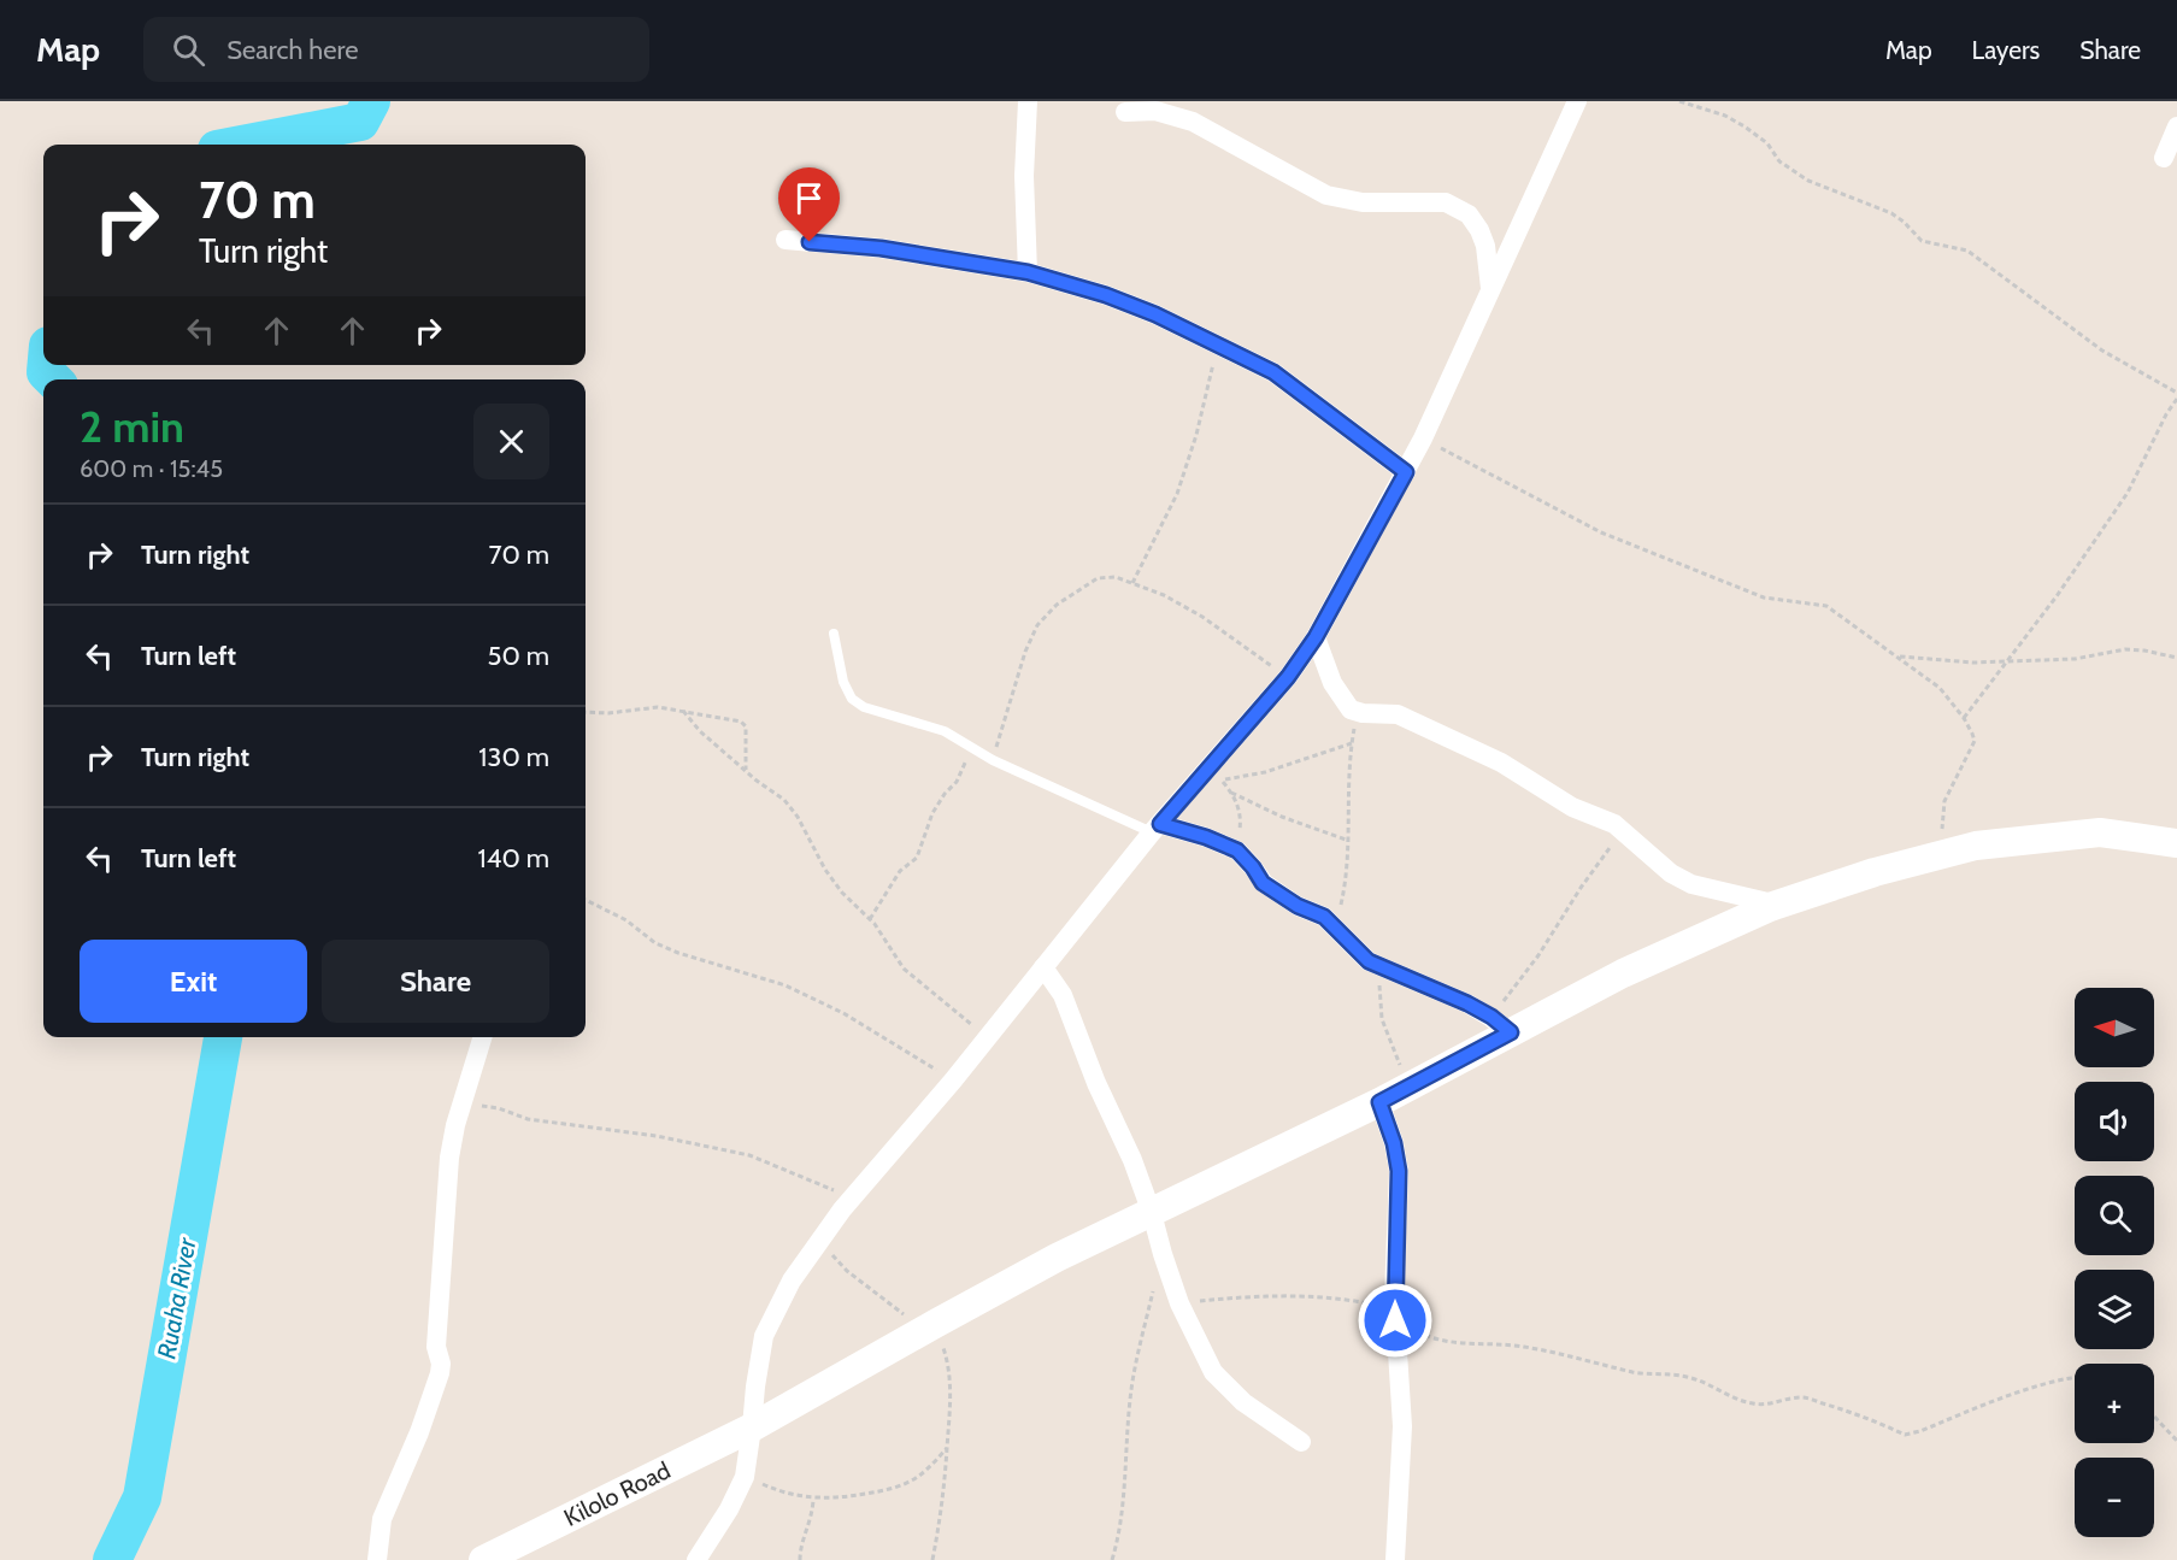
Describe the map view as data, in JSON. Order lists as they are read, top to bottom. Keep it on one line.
{"streets":{"main road":["Kilolo Road"]},"water":["Ruaha River"],"north":"left","page":{"header":"Map","search":"Search here","nav":["Map","Layers","Share"],"turn":["70 m","Turn right"],"heading":["2 min","600 m · 15:45"],"list":[{"name":"Turn right","value":"70 m"},{"name":"Turn left","value":"50 m"},{"name":"Turn right","value":"130 m"},{"name":"Turn left","value":"140 m"}],"buttons":["Exit","Share"],"map_buttons":["+","−"]}}
